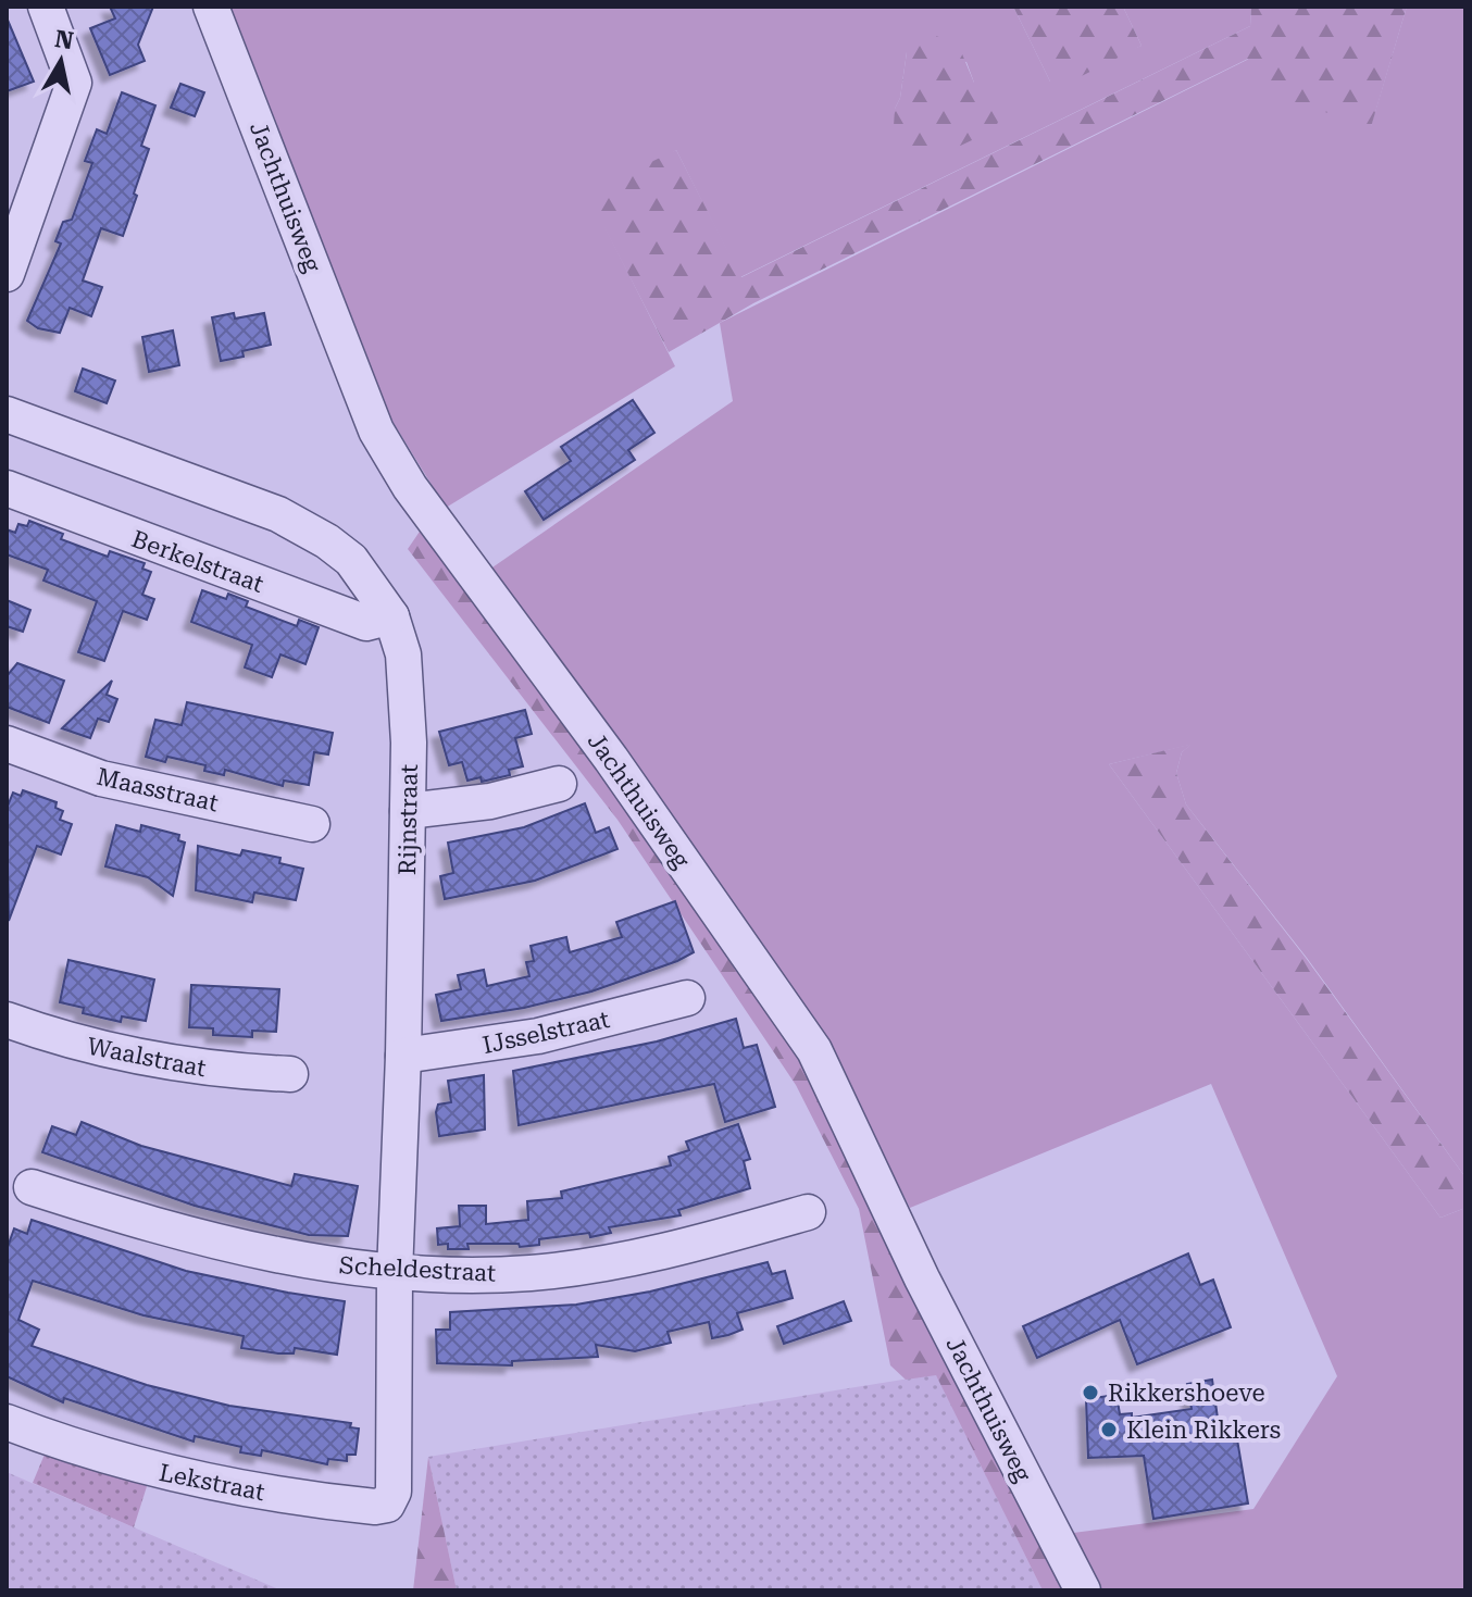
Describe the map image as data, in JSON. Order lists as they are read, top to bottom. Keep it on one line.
{"streets":{"street":["Jachthuisweg","Berkelstraat","Maasstraat","Rijnstraat","IJsselstraat","Waalstraat","Scheldestraat","Lekstraat"]},"crossings":[["Berkelstraat","Rijnstraat"],["Rijnstraat","IJsselstraat"],["Rijnstraat","Scheldestraat"],["Rijnstraat","Lekstraat"]],"places":["Rikkershoeve","Klein Rikkers"],"north":"top"}
